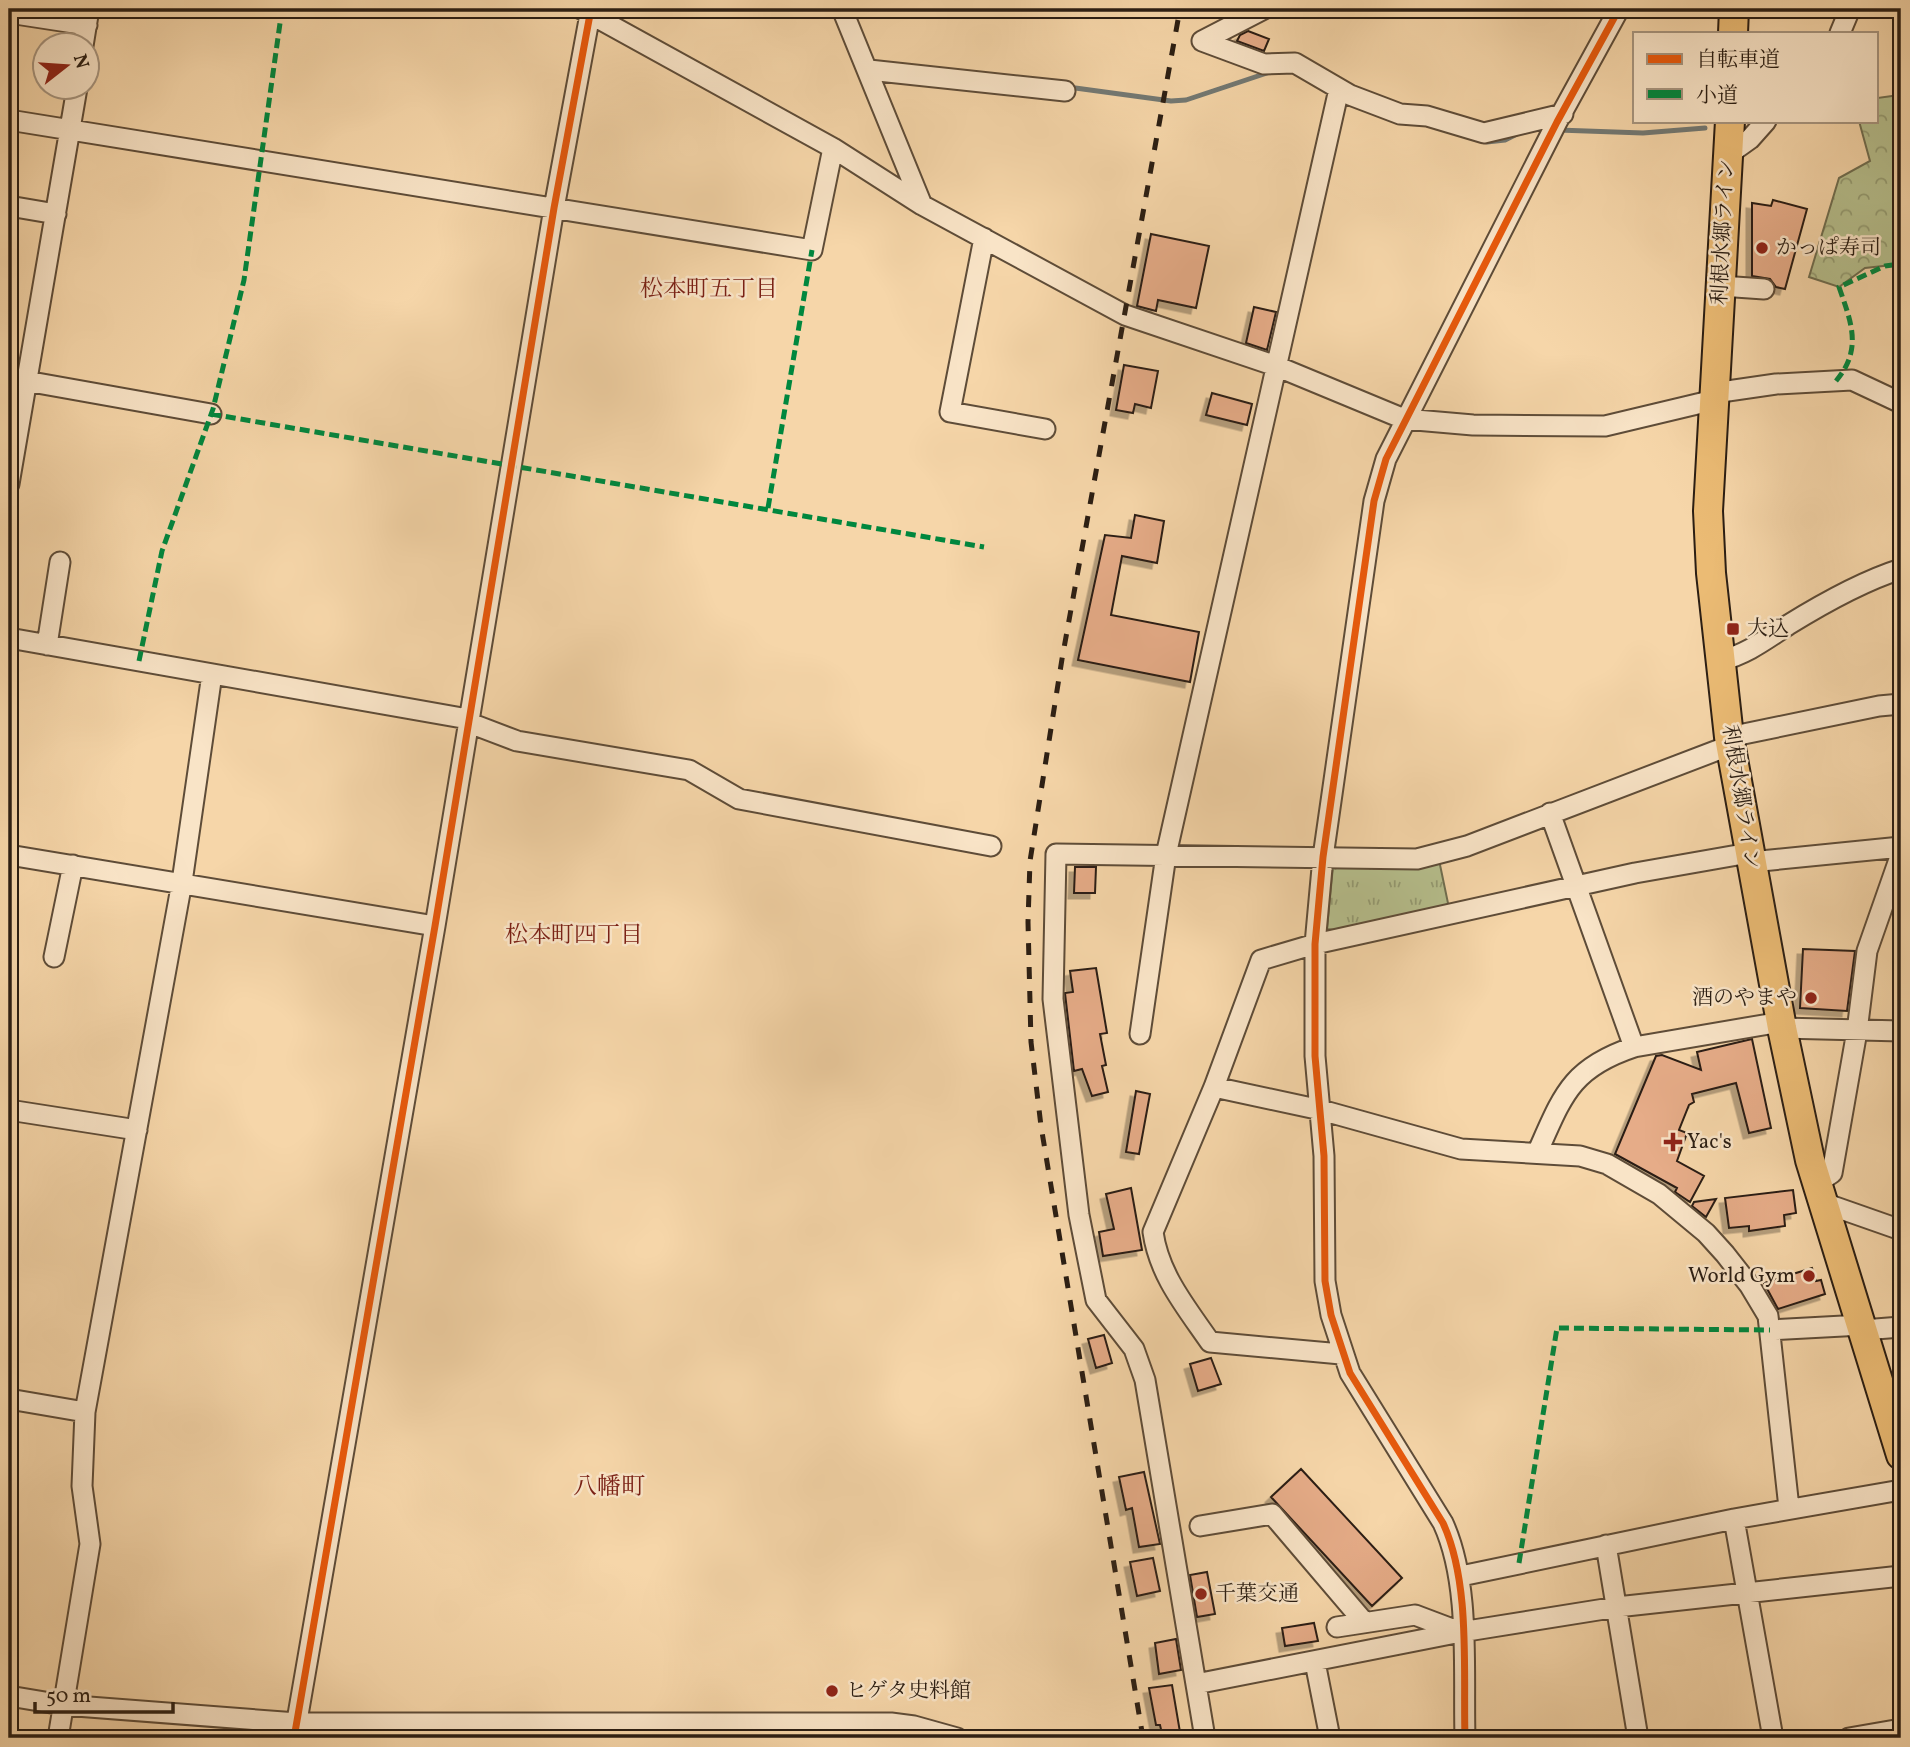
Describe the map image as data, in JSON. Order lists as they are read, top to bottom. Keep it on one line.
{"streets":{"highway":["利根水郷ライン"]},"districts":["松本町五丁目","松本町四丁目","八幡町"],"places":{"other":["かっぱ寿司","酒のやまや","World Gym","千葉交通","ヒゲタ史料館"],"transit":["大込"],"health":["Yac's"]},"legend":["自転車道","小道"],"scale_bar":"50 m","north":"right"}
